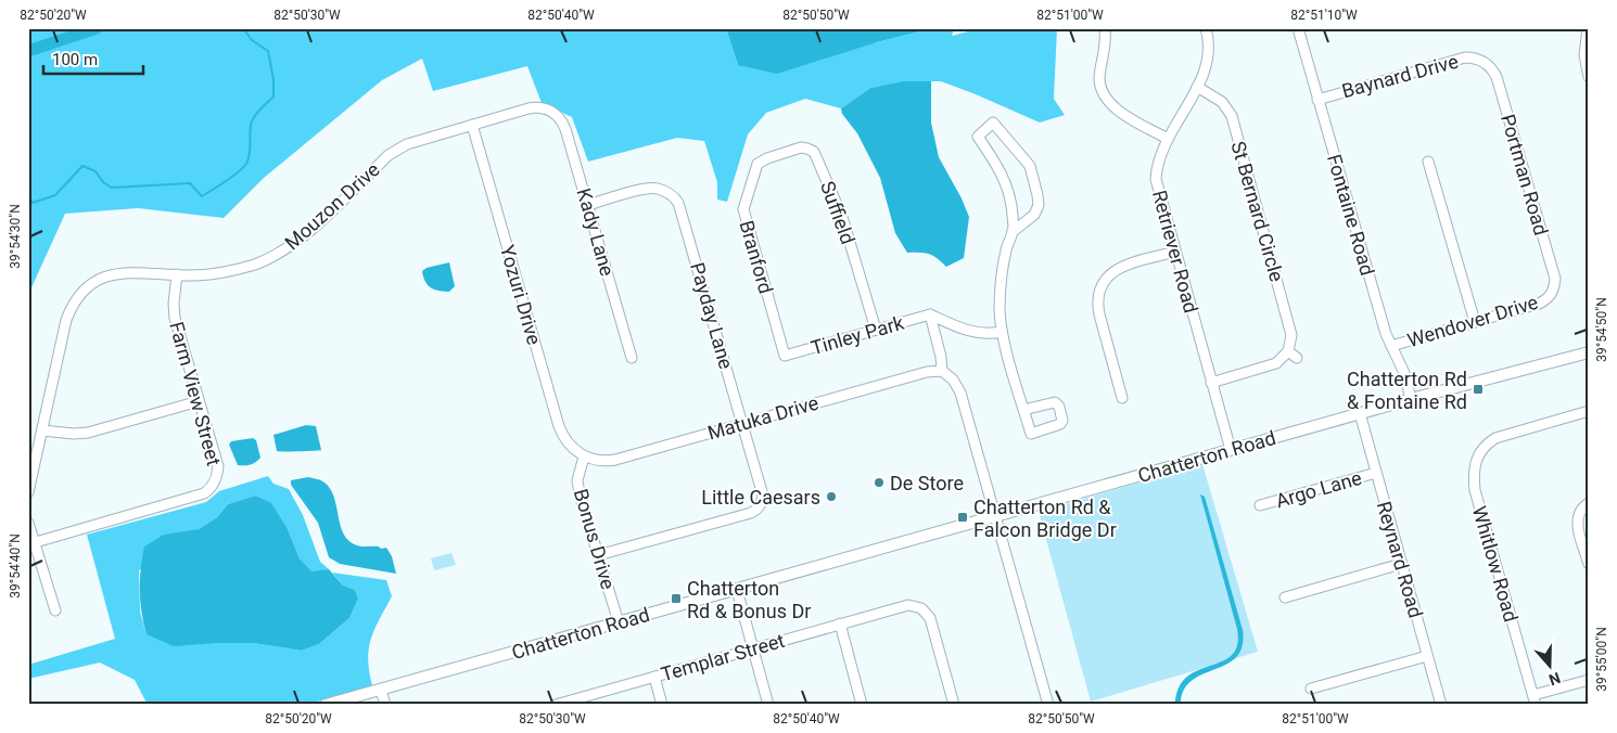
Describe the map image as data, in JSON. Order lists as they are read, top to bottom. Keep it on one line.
{"streets":{"main road":["Chatterton Road"],"street":["Baynard Drive","Portman Road","Mouzon Drive","St Bernard Circle","Suffield","Fontaine Road","Kady Lane","Retriever Road","Branford","Yozuri Drive","Payday Lane","Wendover Drive","Tinley Park","Farm View Street","Matuka Drive","Argo Lane","Bonus Drive","Reynard Road","Whitlow Road","Templar Street"]},"crossings":[["Baynard Drive","Portman Road"],["Baynard Drive","Fontaine Road"],["Portman Road","Wendover Drive"],["Mouzon Drive","Kady Lane"],["Mouzon Drive","Yozuri Drive"],["Mouzon Drive","Farm View Street"],["St Bernard Circle","Retriever Road"],["Suffield","Branford"],["Suffield","Tinley Park"],["Fontaine Road","Wendover Drive"],["Fontaine Road","Chatterton Road"],["Kady Lane","Payday Lane"],["Retriever Road","Chatterton Road"],["Branford","Tinley Park"],["Yozuri Drive","Matuka Drive"],["Yozuri Drive","Bonus Drive"],["Payday Lane","Matuka Drive"],["Payday Lane","Bonus Drive"],["Tinley Park","Matuka Drive"],["Matuka Drive","Bonus Drive"],["Chatterton Road","Bonus Drive"],["Chatterton Road","Reynard Road"],["Argo Lane","Reynard Road"]],"places":{"transit":["Chatterton Rd & Fontaine Rd","Chatterton Rd & Falcon Bridge Dr","Chatterton Rd & Bonus Dr"],"other":["De Store","Little Caesars"]},"scale_bar":"100 m","north":"bottom","coordinates":["82°50'20\"W","82°50'30\"W","82°50'40\"W","82°50'50\"W","82°51'00\"W","82°51'10\"W","39°54'30\"N","39°54'50\"N","39°54'40\"N","39°55'00\"N"]}
